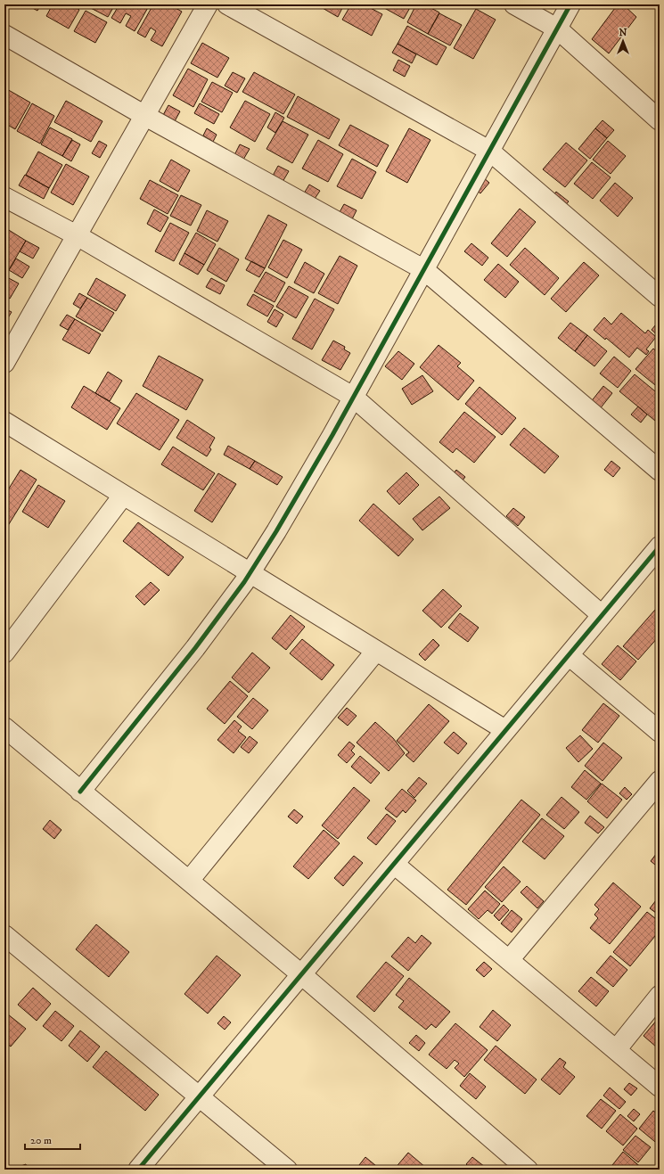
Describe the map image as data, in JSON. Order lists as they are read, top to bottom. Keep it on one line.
{"scale_bar":"20 m","north":"top"}
